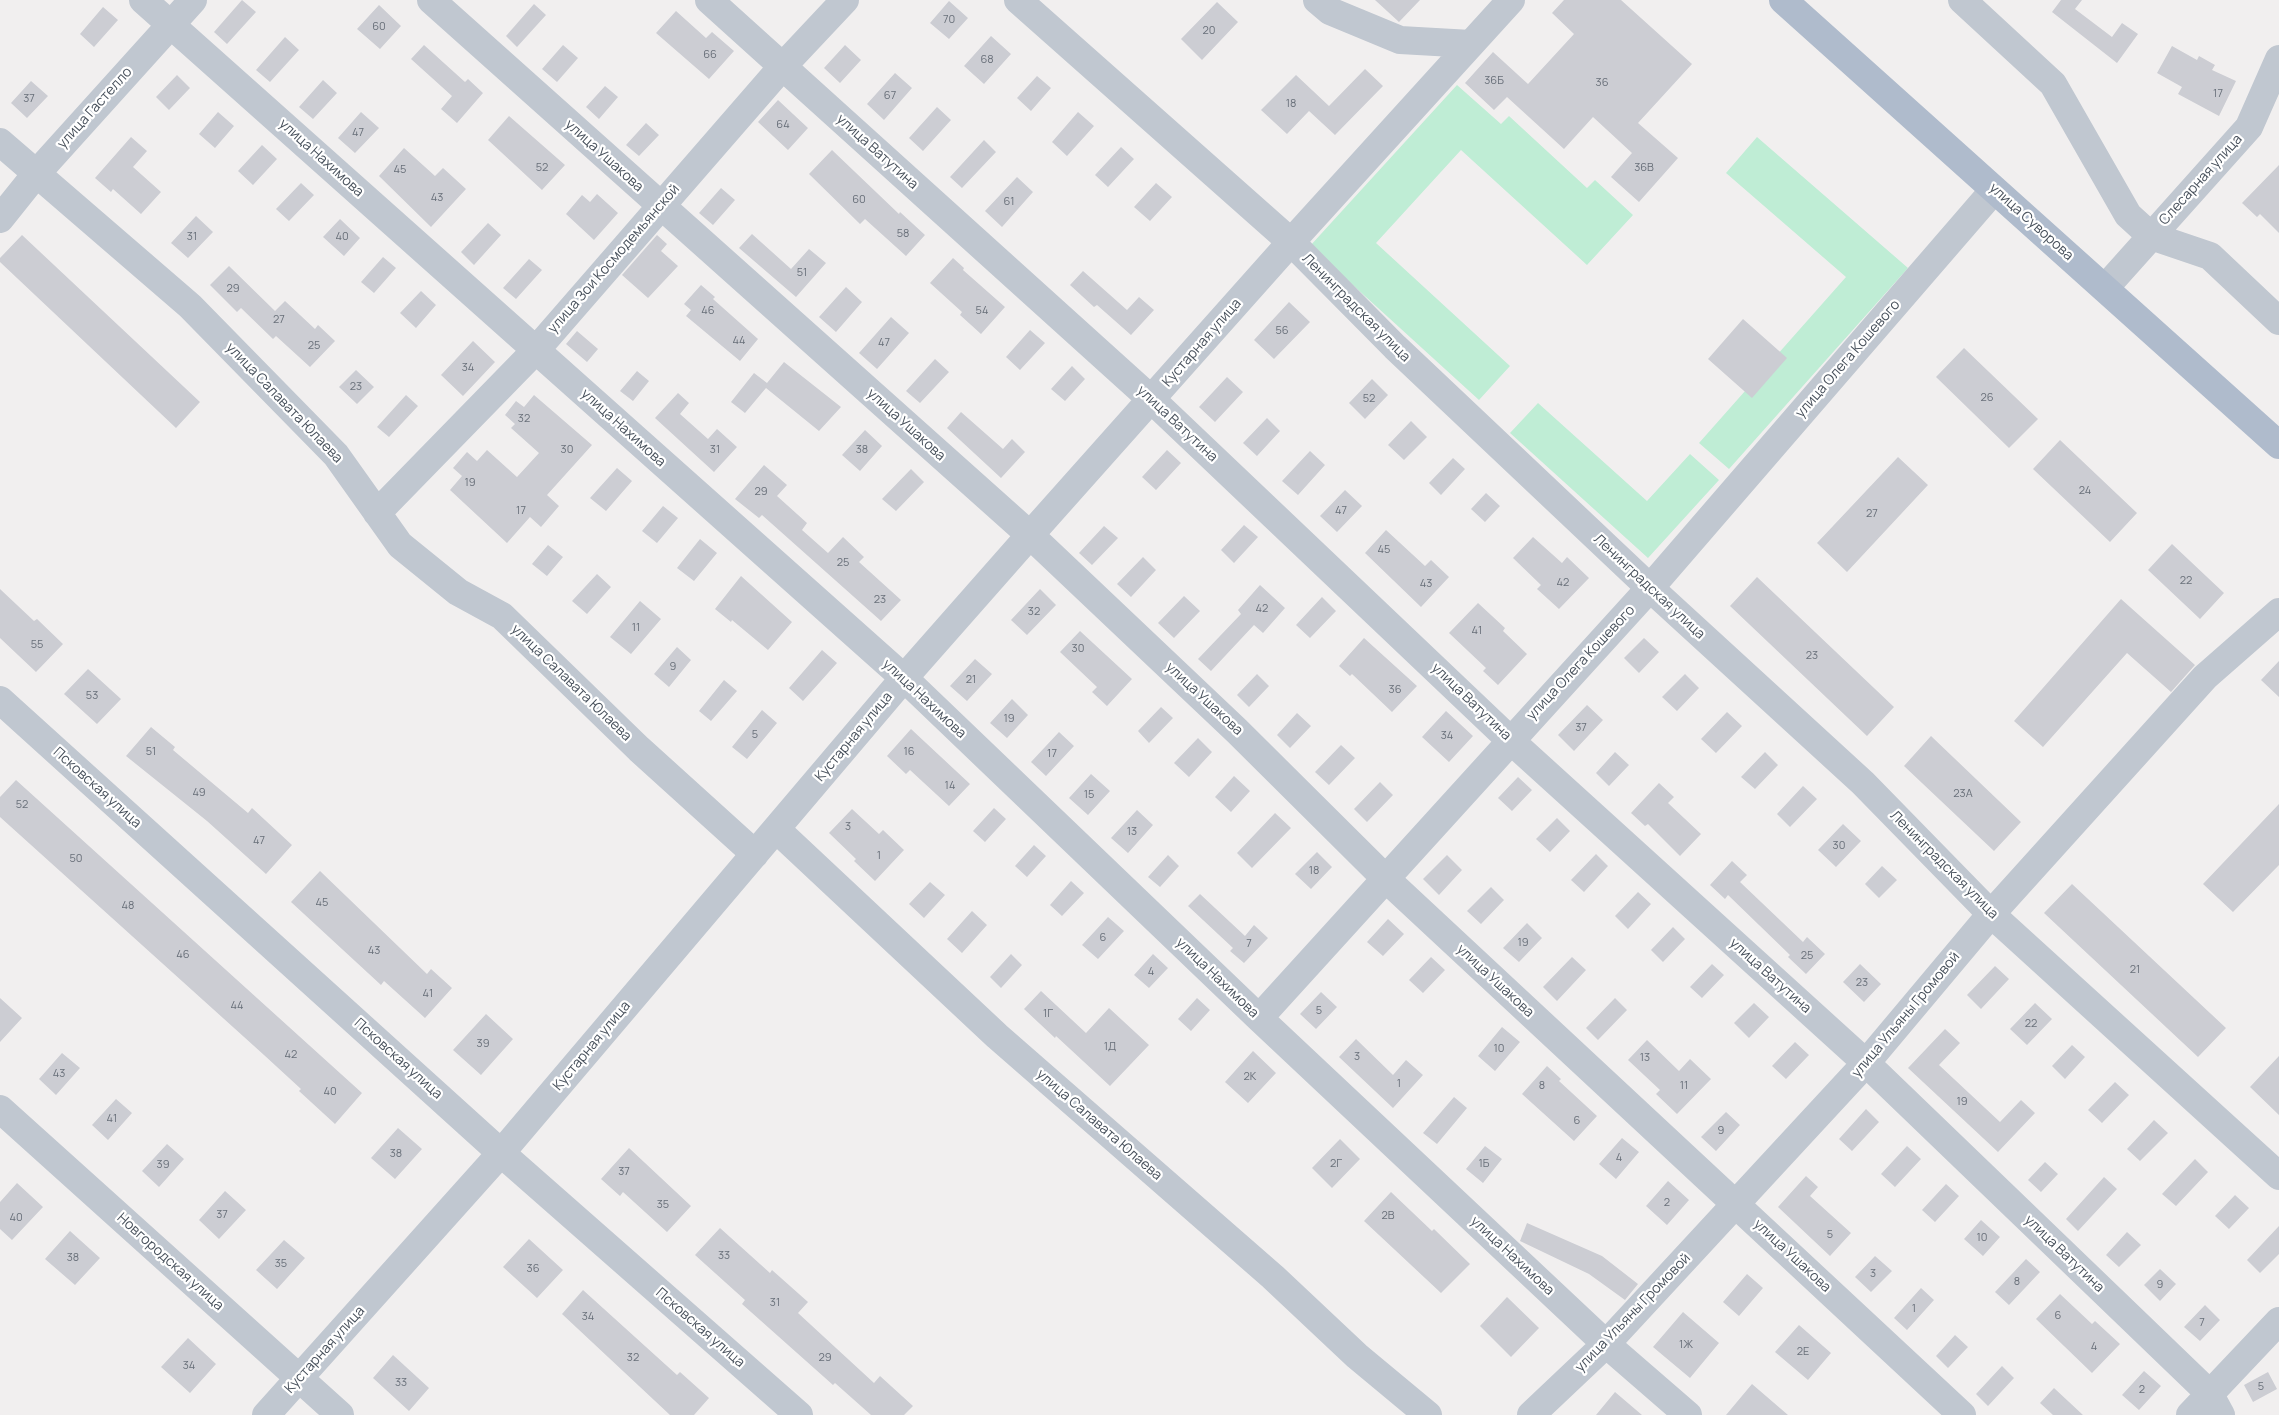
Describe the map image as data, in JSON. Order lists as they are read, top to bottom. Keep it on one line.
{"streets":{"main road":["улица Суворова"],"street":["улица Гастелло","улица Ватутина","улица Ушакова","улица Нахимова","Слесарная улица","улица Зои Космодемьянской","Ленинградская улица","Кустарная улица","улица Олега Кошевого","улица Салавата Юлаева","Псковская улица","улица Ульяны Громовой","Новгородская улица"]},"crossings":[["улица Гастелло","улица Нахимова"],["улица Гастелло","улица Салавата Юлаева"],["улица Ватутина","улица Зои Космодемьянской"],["улица Ватутина","Кустарная улица"],["улица Ватутина","улица Олега Кошевого"],["улица Ватутина","улица Ульяны Громовой"],["улица Ушакова","улица Зои Космодемьянской"],["улица Ушакова","Кустарная улица"],["улица Ушакова","улица Олега Кошевого"],["улица Ушакова","улица Ульяны Громовой"],["улица Нахимова","улица Зои Космодемьянской"],["улица Нахимова","Кустарная улица"],["улица Нахимова","улица Олега Кошевого"],["улица Нахимова","улица Ульяны Громовой"],["Слесарная улица","улица Суворова"],["улица Суворова","улица Олега Кошевого"],["улица Зои Космодемьянской","улица Салавата Юлаева"],["Ленинградская улица","Кустарная улица"],["Ленинградская улица","улица Олега Кошевого"],["Ленинградская улица","улица Ульяны Громовой"],["Кустарная улица","улица Салавата Юлаева"],["Кустарная улица","Псковская улица"],["Кустарная улица","Новгородская улица"]],"house_numbers":["70","60","20","66","68","36Б","36","17","67","37","18","64","47","52","36В","45","43","60","61","58","31","40","51","29","46","54","27","56","44","47","25","34","23","26","52","32","30","31","38","19","24","29","17","47","27","45","25","22","42","43","23","42","32","11","41","55","30","23","9","21","36","53","19","37","5","34","51","16","17","14","49","23А","15","52","3","13","47","30","1","50","18","45","48","6","19","7","43","46","25","21","4","23","41","44","5","1Г","22","39","1Д","10","42","3","13","43","2К","1","8","11","40","19","41","6","9","38","4","2Г","1Б","39","37","2","35","37","2В","40","5","10","33","38","35","36","3","8","9","31","1","6","34","7","1Ж","4","2Е","32","29","34","33","5","2"]}
